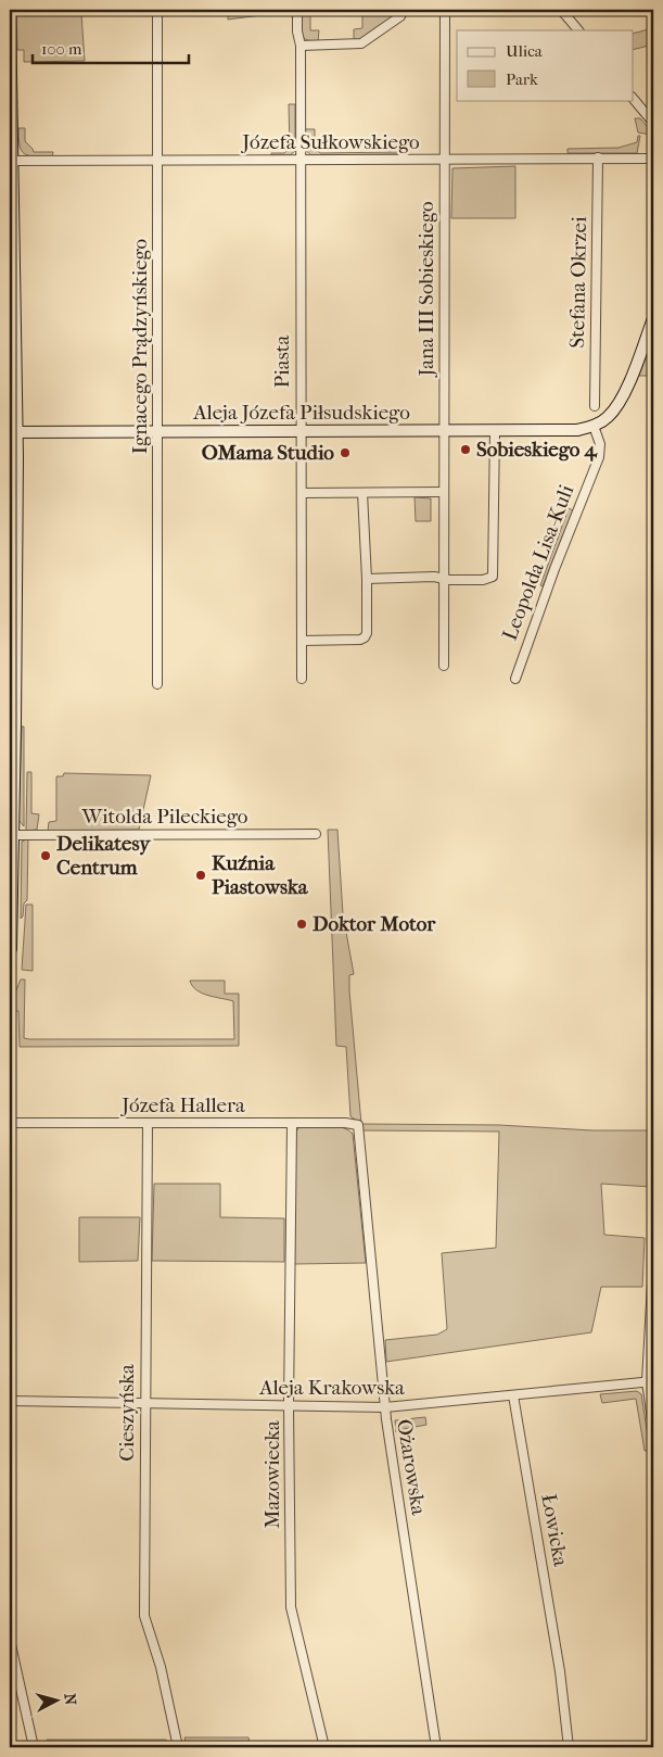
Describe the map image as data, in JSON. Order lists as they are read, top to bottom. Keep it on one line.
{"streets":{"street":["Józefa Sułkowskiego","Stefana Okrzei","Jana III Sobieskiego","Ignacego Prądzyńskiego","Piasta","Aleja Józefa Piłsudskiego","Leopolda Lisa-Kuli","Witolda Pileckiego","Józefa Hallera","Aleja Krakowska","Cieszyńska","Ożarowska","Mazowiecka","Łowicka"]},"crossings":[["Józefa Sułkowskiego","Stefana Okrzei"],["Józefa Sułkowskiego","Jana III Sobieskiego"],["Józefa Sułkowskiego","Ignacego Prądzyńskiego"],["Józefa Sułkowskiego","Piasta"],["Jana III Sobieskiego","Aleja Józefa Piłsudskiego"],["Ignacego Prądzyńskiego","Aleja Józefa Piłsudskiego"],["Piasta","Aleja Józefa Piłsudskiego"],["Aleja Józefa Piłsudskiego","Leopolda Lisa-Kuli"],["Józefa Hallera","Cieszyńska"],["Józefa Hallera","Ożarowska"],["Józefa Hallera","Mazowiecka"],["Aleja Krakowska","Cieszyńska"],["Aleja Krakowska","Ożarowska"],["Aleja Krakowska","Mazowiecka"],["Aleja Krakowska","Łowicka"]],"places":["Sobieskiego 4","OMama Studio","Delikatesy Centrum","Kuźnia Piastowska","Doktor Motor"],"legend":["Ulica","Park"],"scale_bar":"100 m","north":"right"}
